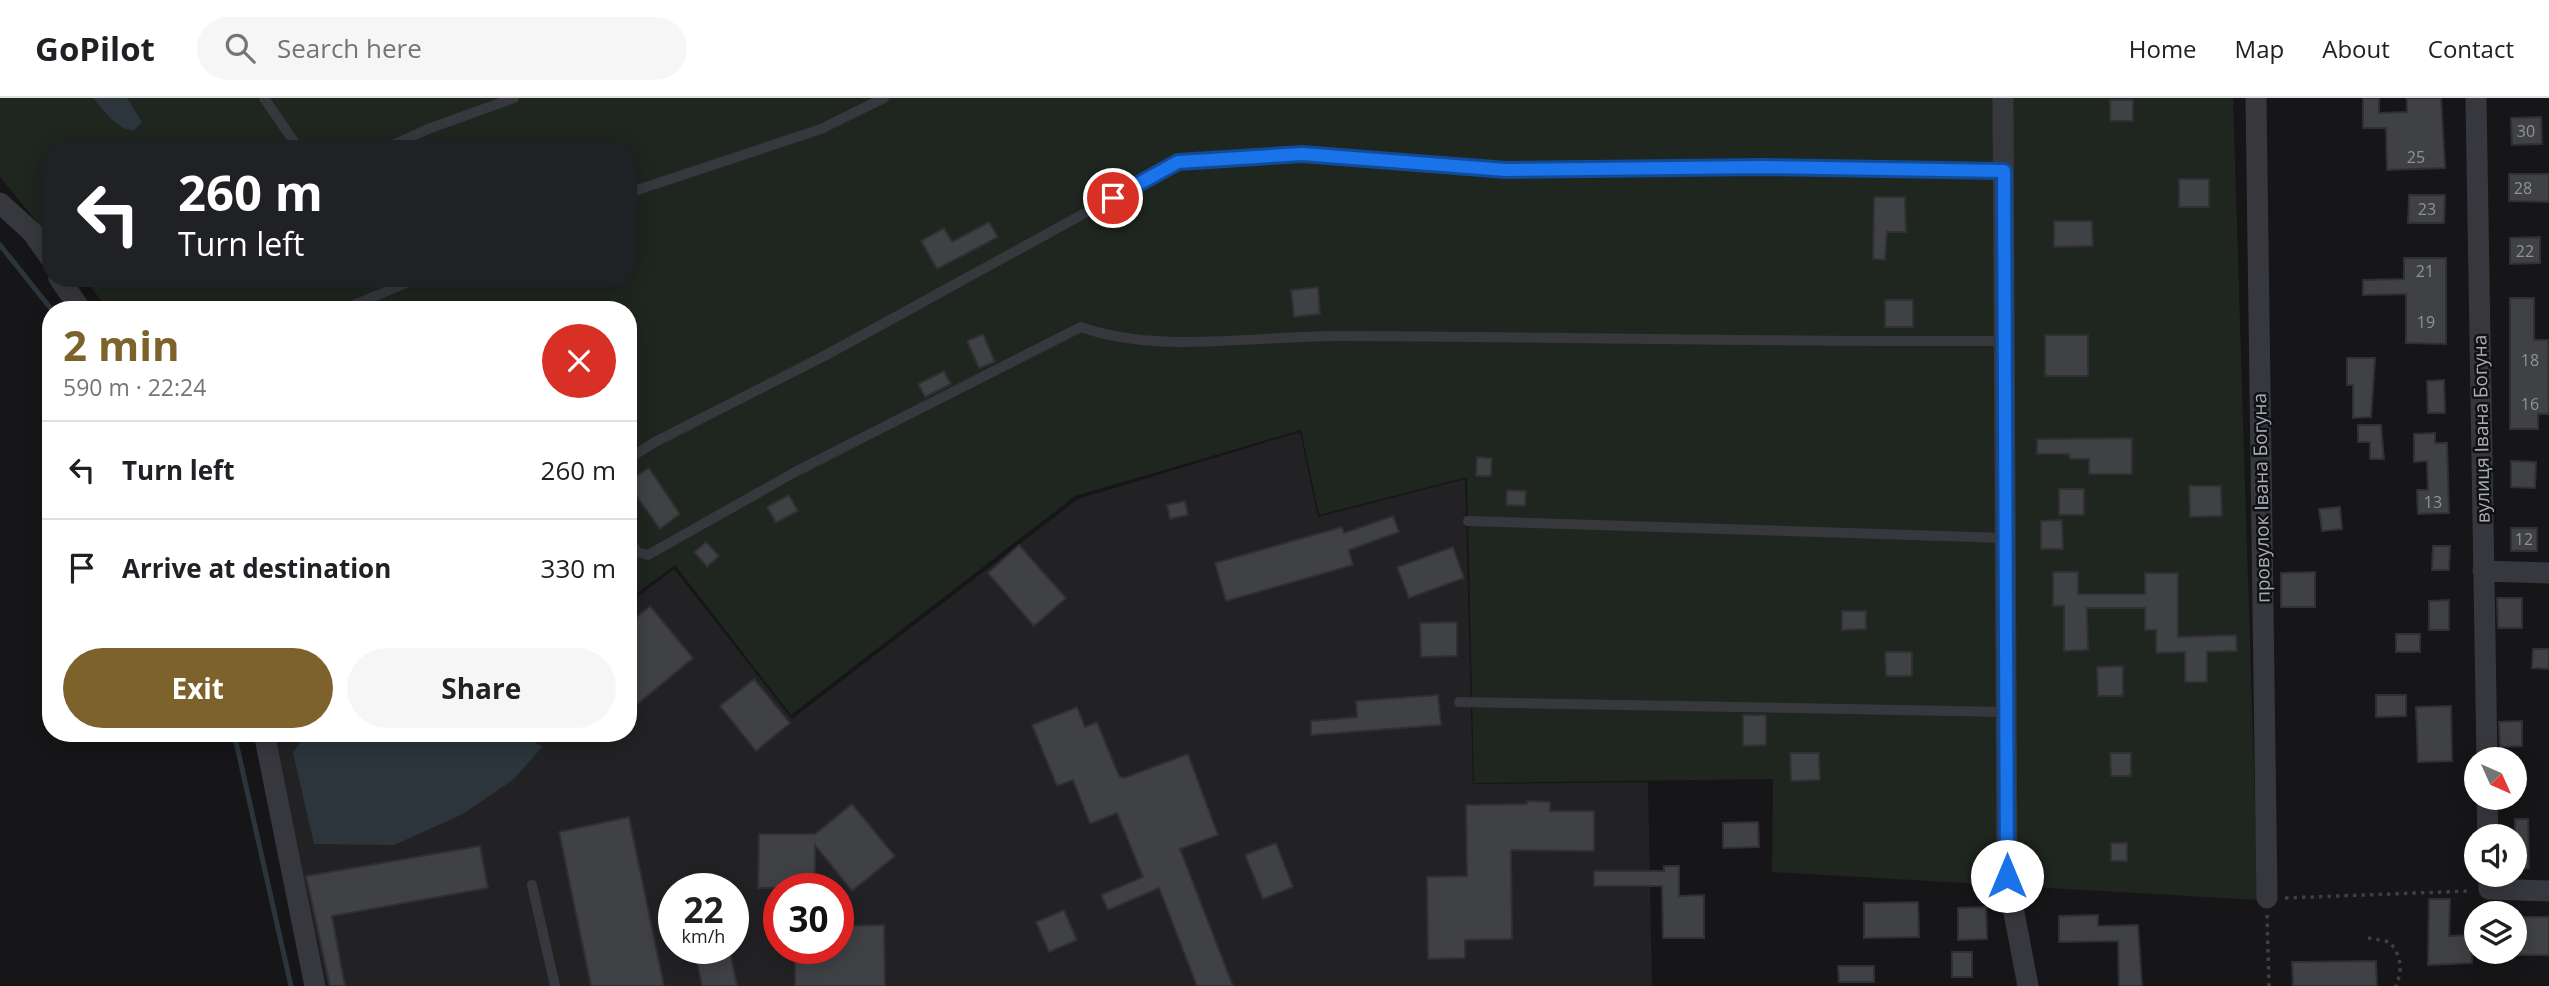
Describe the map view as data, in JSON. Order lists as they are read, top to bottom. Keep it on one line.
{"streets":{"street":["вулиця Івана Богуна","провулок Івана Богуна"]},"house_numbers":["30","25","28","23","22","21","19","18","16","13","12"],"north":"bottom right","page":{"header":"GoPilot","search":"Search here","nav":["Home","Map","About","Contact"],"turn":["260 m","Turn left"],"heading":["2 min","590 m · 22:24"],"list":[{"name":"Turn left","value":"260 m"},{"name":"Arrive at destination","value":"330 m"}],"buttons":["Exit","Share"],"speed":"22 km/h","limit":"30"}}
